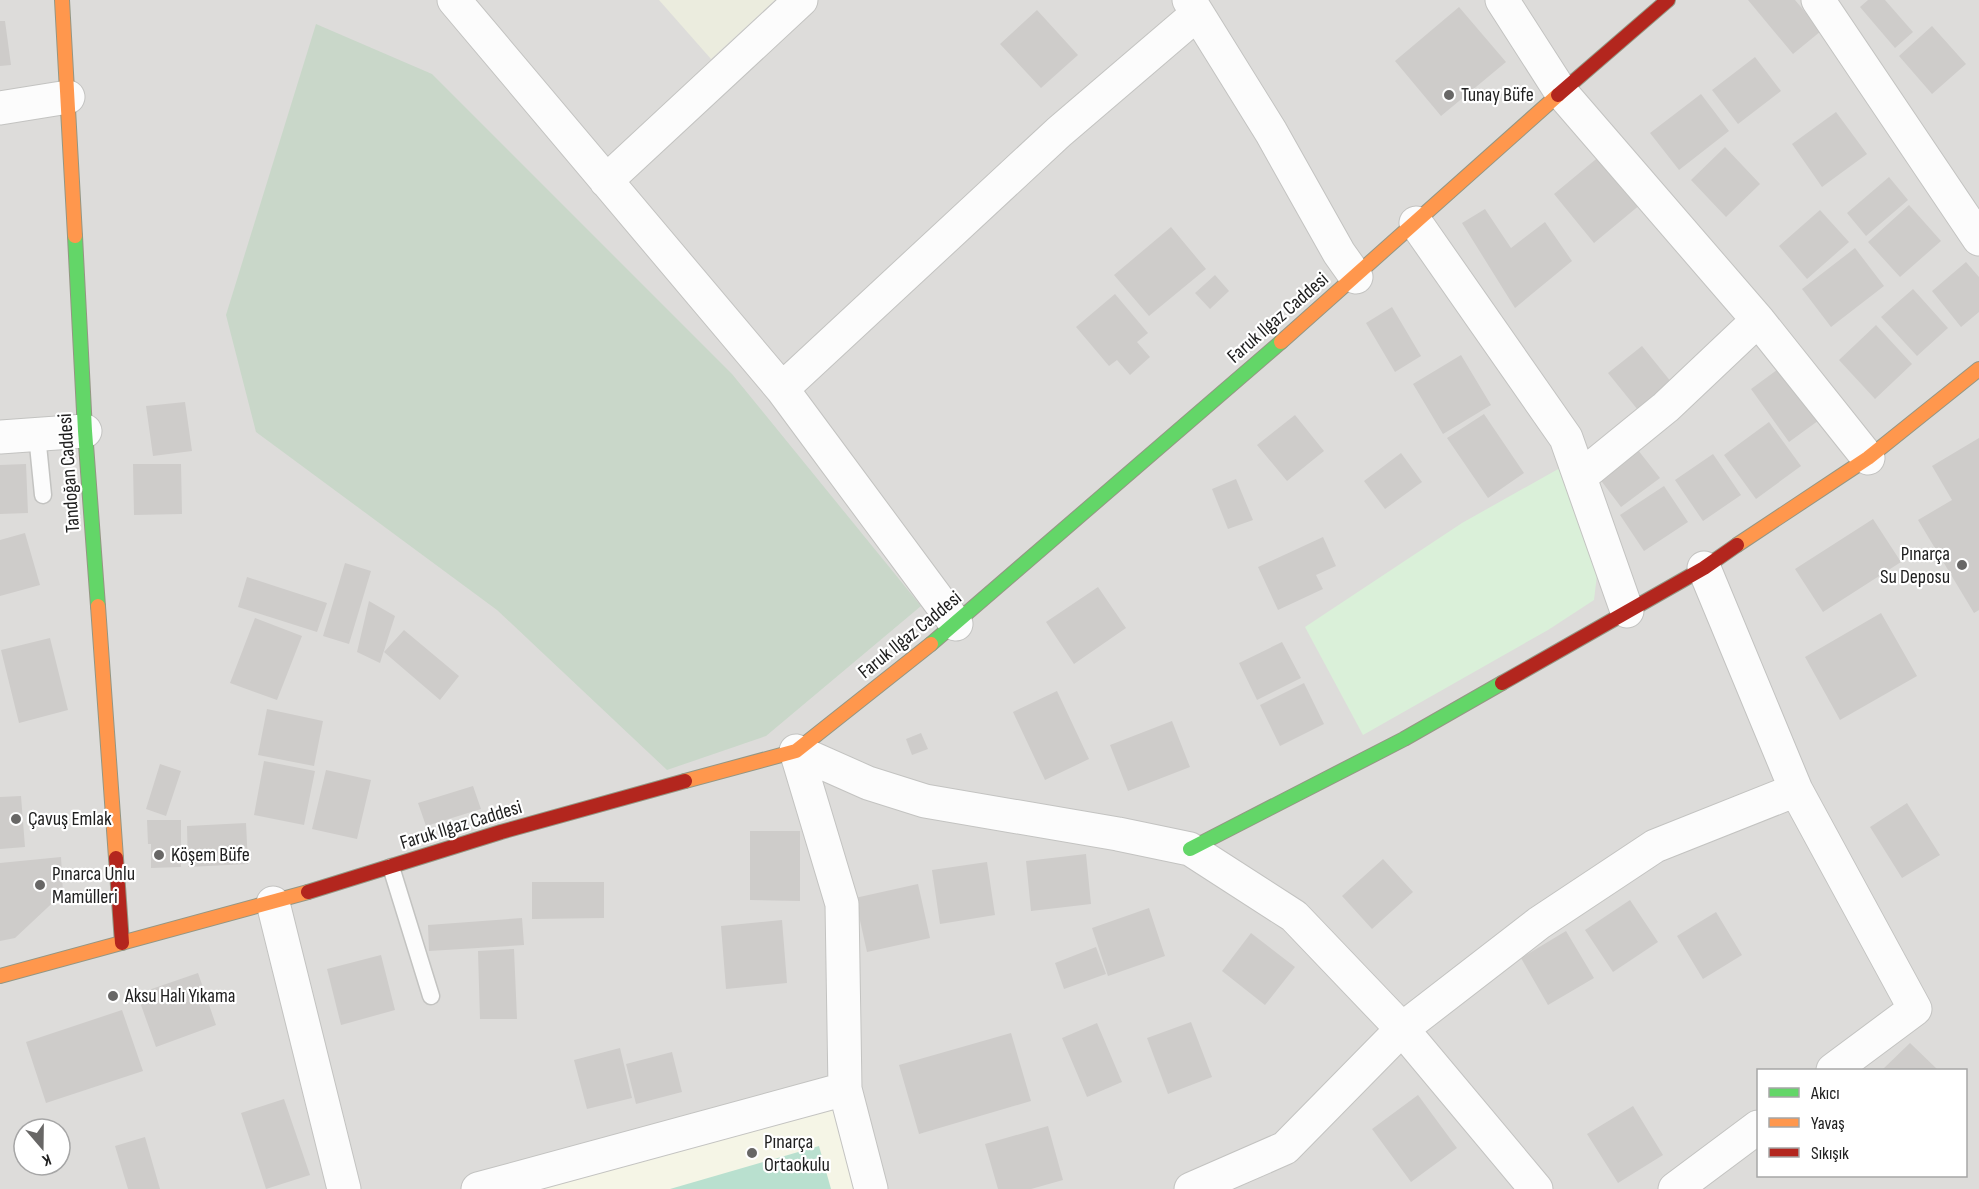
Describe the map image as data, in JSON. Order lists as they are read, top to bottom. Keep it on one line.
{"streets":{"street":["Faruk Ilgaz Caddesi","Tandoğan Caddesi"]},"crossings":[["Faruk Ilgaz Caddesi","Tandoğan Caddesi"]],"places":["Tunay Büfe","Pınarça Su Deposu","Çavuş Emlak","Köşem Büfe","Pınarca Unlu Mamülleri","Aksu Halı Yıkama","Pınarça Ortaokulu"],"legend":["Akıcı","Yavaş","Sıkışık"],"north":"bottom"}
